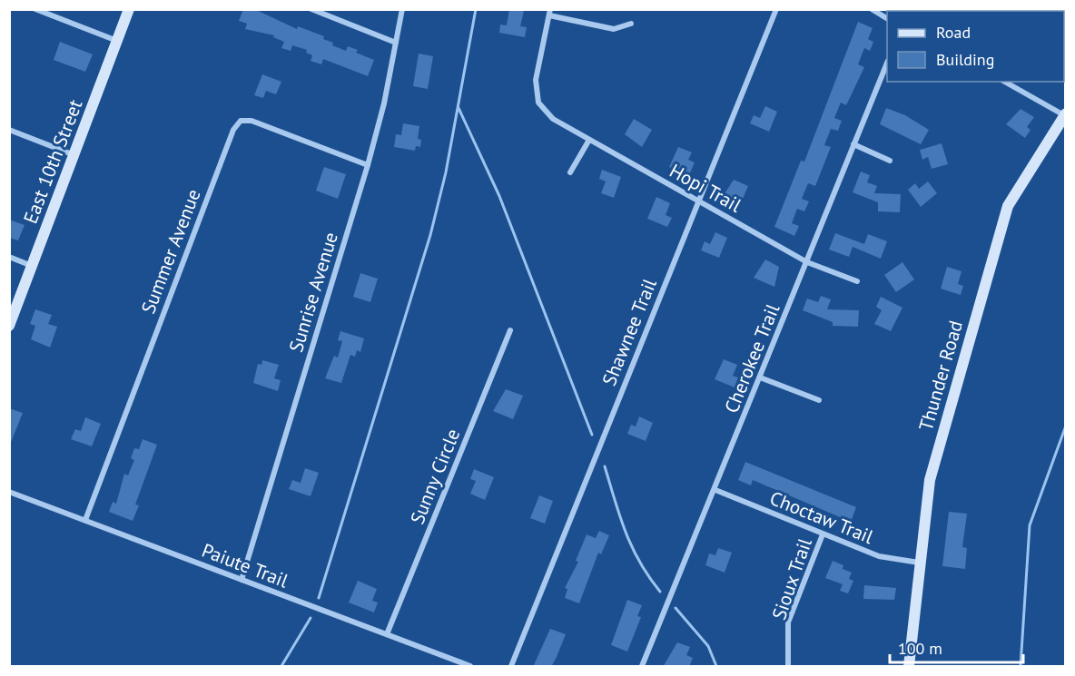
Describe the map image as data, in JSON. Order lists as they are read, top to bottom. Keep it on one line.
{"streets":{"street":["East 10th Street","Hopi Trail","Summer Avenue","Sunrise Avenue","Shawnee Trail","Cherokee Trail","Thunder Road","Sunny Circle","Choctaw Trail","Paiute Trail","Sioux Trail"]},"crossings":[["Hopi Trail","Shawnee Trail"],["Hopi Trail","Cherokee Trail"],["Summer Avenue","Sunrise Avenue"],["Summer Avenue","Paiute Trail"],["Sunrise Avenue","Paiute Trail"],["Cherokee Trail","Choctaw Trail"],["Thunder Road","Choctaw Trail"],["Sunny Circle","Paiute Trail"],["Choctaw Trail","Sioux Trail"]],"legend":["Road","Building"],"scale_bar":"100 m"}
